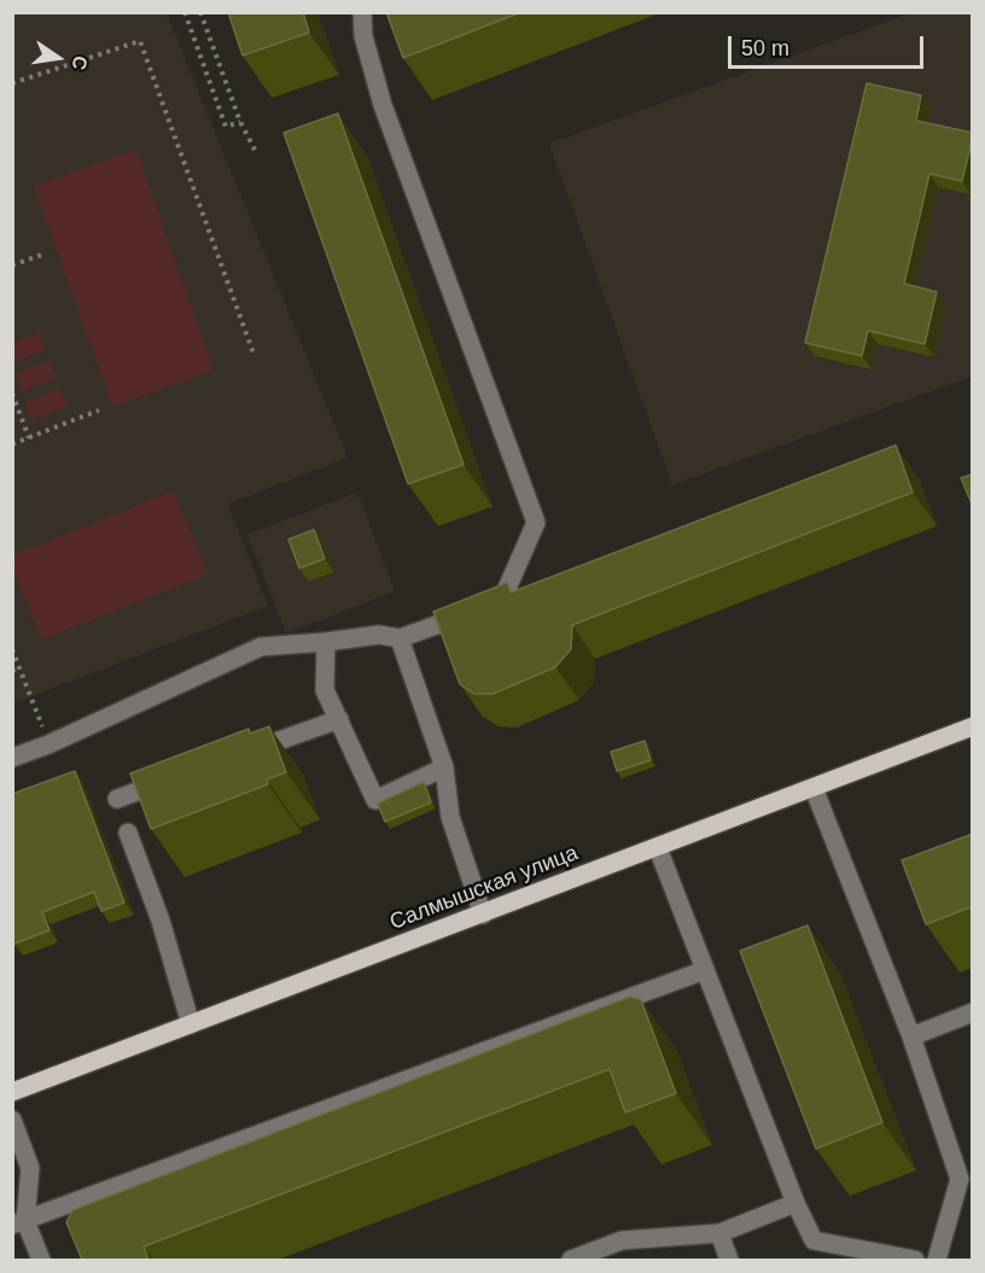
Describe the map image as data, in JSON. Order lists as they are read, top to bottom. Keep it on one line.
{"streets":{"main road":["Салмышская улица"]},"scale_bar":"50 m","north":"right"}
